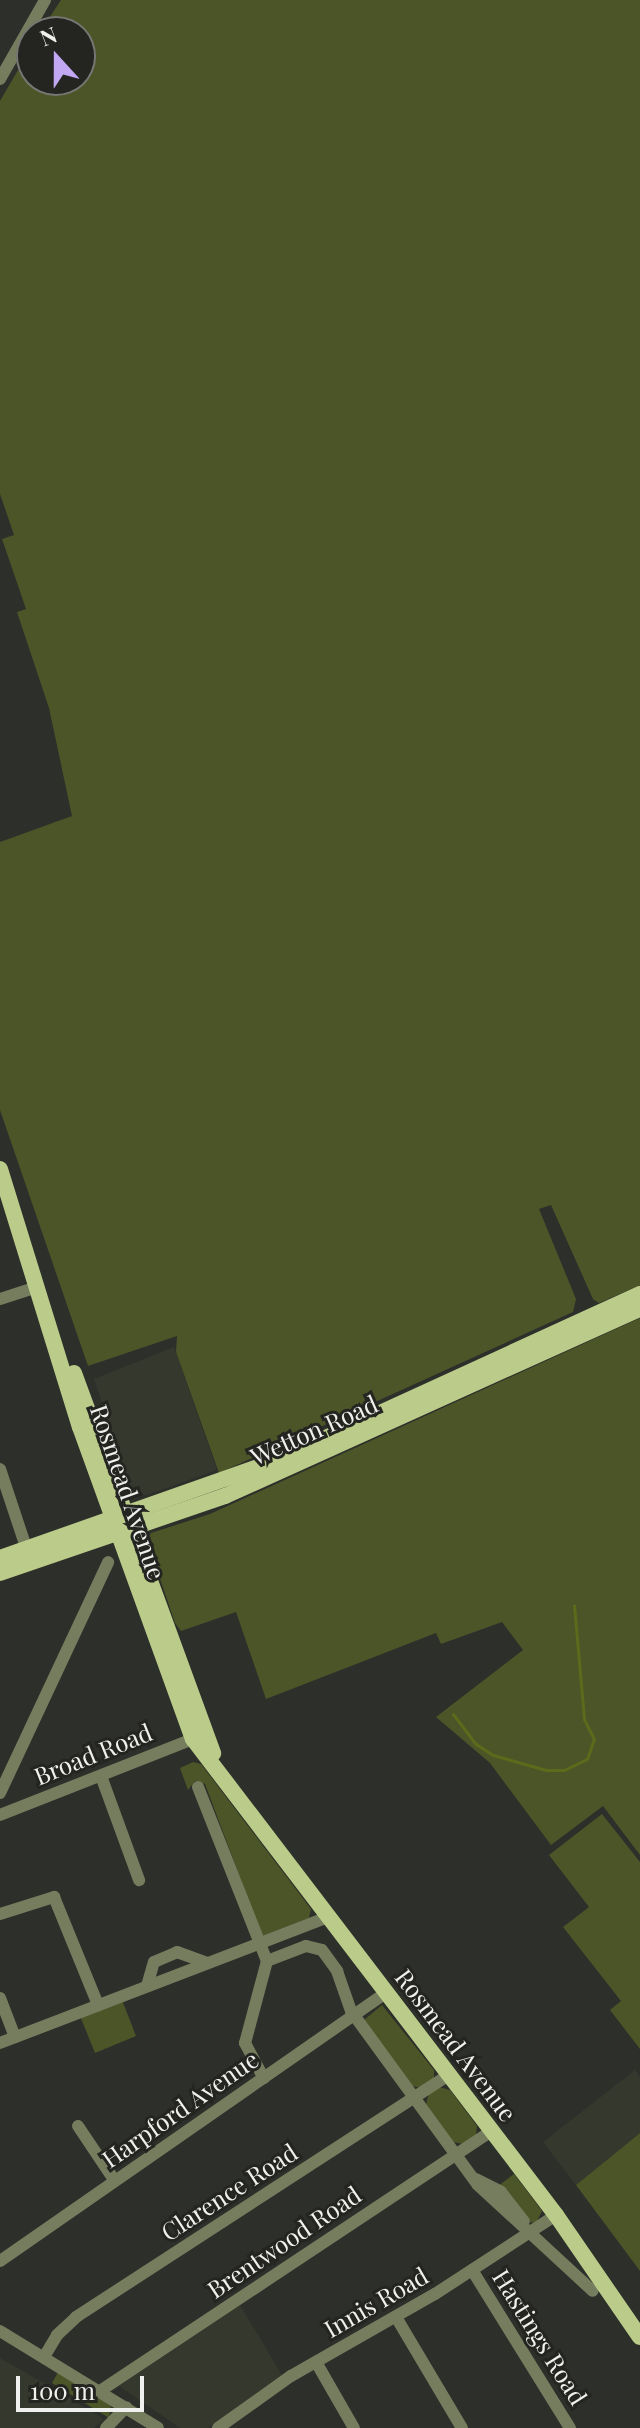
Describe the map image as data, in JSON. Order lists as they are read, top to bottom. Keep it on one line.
{"streets":{"main road":["Wetton Road","Rosmead Avenue"],"street":["Broad Road","Harpford Avenue","Clarence Road","Brentwood Road","Innis Road","Hastings Road"]},"crossings":[["Wetton Road","Rosmead Avenue"],["Rosmead Avenue","Broad Road"],["Rosmead Avenue","Harpford Avenue"],["Rosmead Avenue","Clarence Road"],["Rosmead Avenue","Brentwood Road"],["Rosmead Avenue","Innis Road"],["Innis Road","Hastings Road"]],"scale_bar":"100 m","north":"top"}
